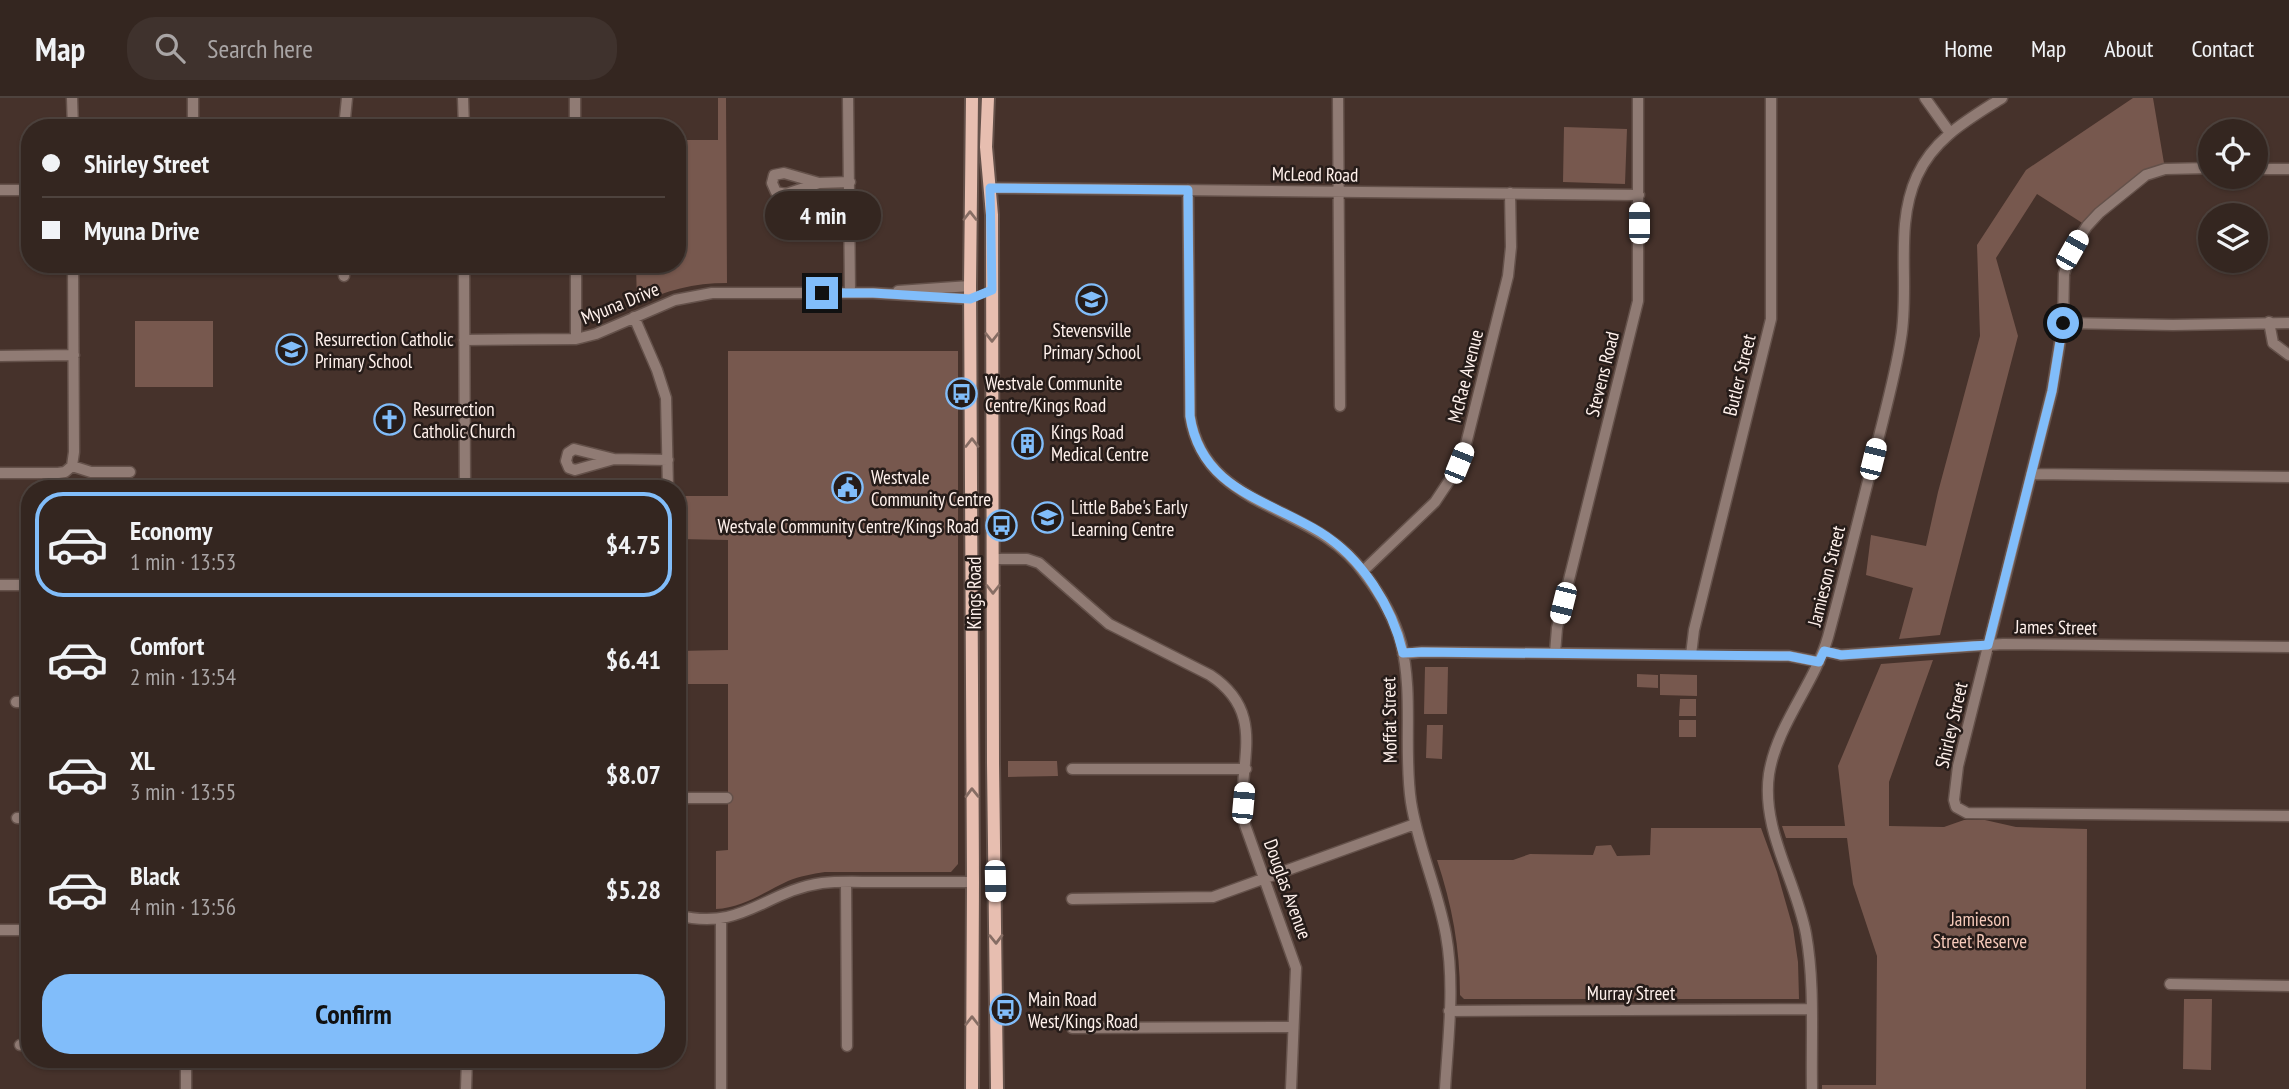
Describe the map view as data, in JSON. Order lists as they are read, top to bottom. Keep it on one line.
{"streets":{"main road":["Kings Road"],"street":["McLeod Road","Myuna Drive","Stevens Road","Butler Street","McRae Avenue","Jamieson Street","James Street","Moffat Street","Shirley Street","Douglas Avenue","Murray Street"]},"crossings":[["McLeod Road","Stevens Road"],["McLeod Road","McRae Avenue"],["McLeod Road","Kings Road"],["McLeod Road","Moffat Street"],["Myuna Drive","Kings Road"],["McRae Avenue","Moffat Street"],["Jamieson Street","James Street"],["Jamieson Street","Murray Street"],["Kings Road","Douglas Avenue"],["James Street","Shirley Street"],["Moffat Street","Murray Street"]],"parks":["Jamieson Street Reserve"],"places":{"school or university":["Stevensville Primary School","Resurrection Catholic Primary School","Little Babe's Early Learning Centre"],"bus stop":["Westvale Communite Centre/Kings Road","Westvale Community Centre/Kings Road","Main Road West/Kings Road"],"church":["Resurrection Catholic Church"],"building":["Kings Road Medical Centre"],"public building":["Westvale Community Centre"]},"page":{"header":"Map","search":"Search here","nav":["Home","Map","About","Contact"],"banner":["Shirley Street","Myuna Drive"],"bubble":"4 min","list":[{"name":"Economy","note":"1 min · 13:53","value":"$4.75"},{"name":"Comfort","note":"2 min · 13:54","value":"$6.41"},{"name":"XL","note":"3 min · 13:55","value":"$8.07"},{"name":"Black","note":"4 min · 13:56","value":"$5.28"}],"buttons":"Confirm"}}
